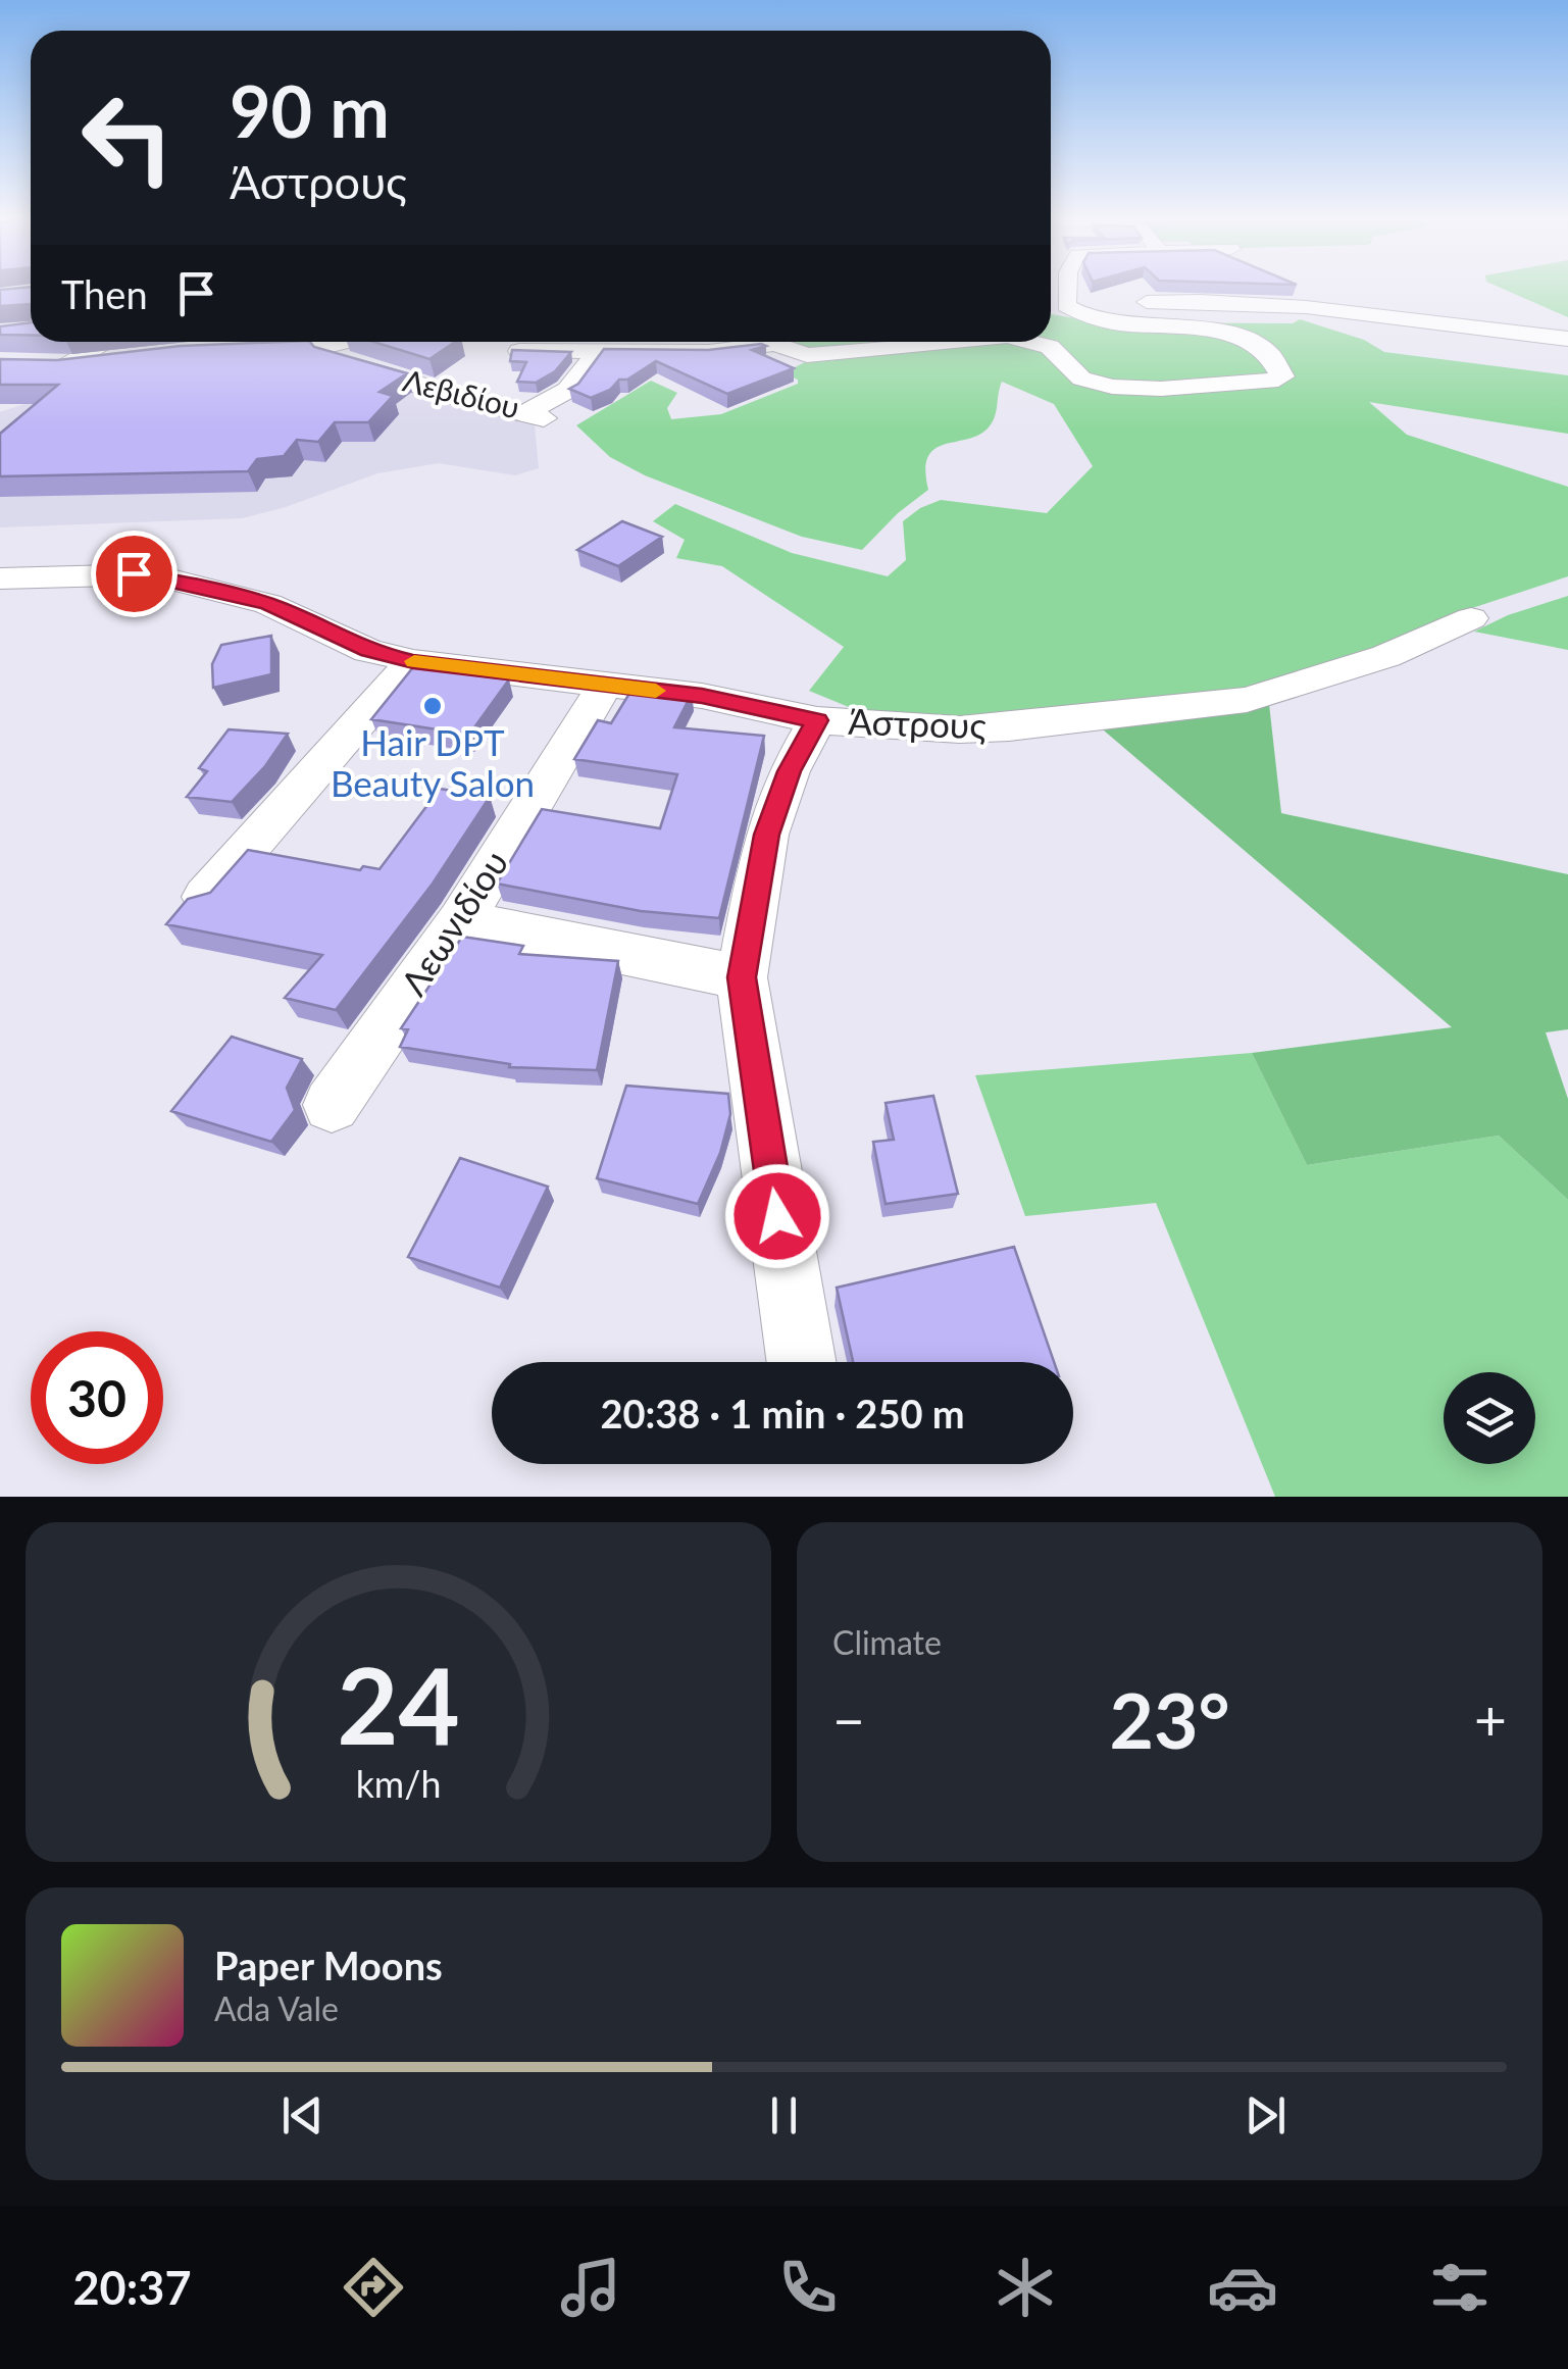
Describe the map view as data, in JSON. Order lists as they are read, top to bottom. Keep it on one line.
{"streets":{"street":["Λεβιδίου","Άστρους","Λεωνιδίου"]},"crossings":[["Άστρους","Λεωνιδίου"]],"places":["Hair DPT Beauty Salon"],"page":{"turn":["90 m","Άστρους"],"then":"Then","limit":"30","trip":"20:38 · 1 min · 250 m","tile":"Climate","heat":["−","23°","+"],"song":["Paper Moons","Ada Vale"],"tabs":"20:37","gauge":["24","km/h"]}}
